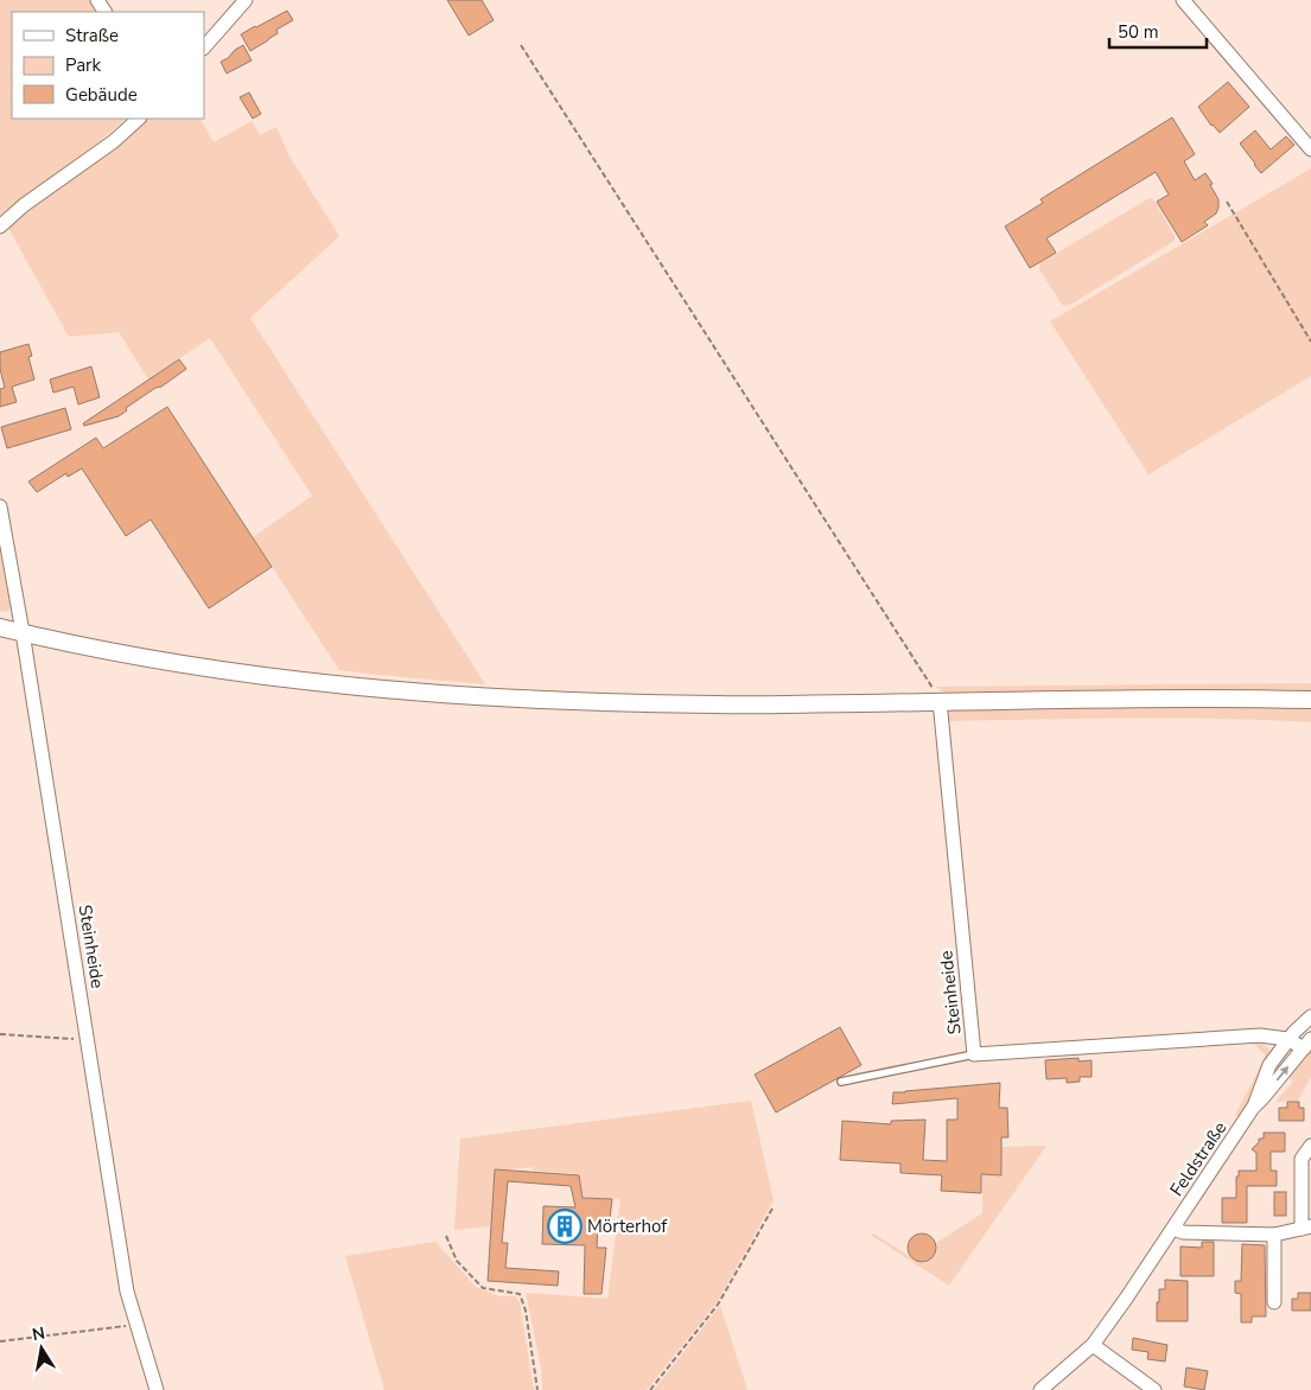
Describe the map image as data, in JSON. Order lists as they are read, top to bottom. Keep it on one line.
{"streets":{"street":["Steinheide","Feldstraße"]},"crossings":[["Steinheide","Feldstraße"]],"places":{"building":["Mörterhof"]},"legend":["Straße","Park","Gebäude"],"scale_bar":"50 m","north":"top"}
